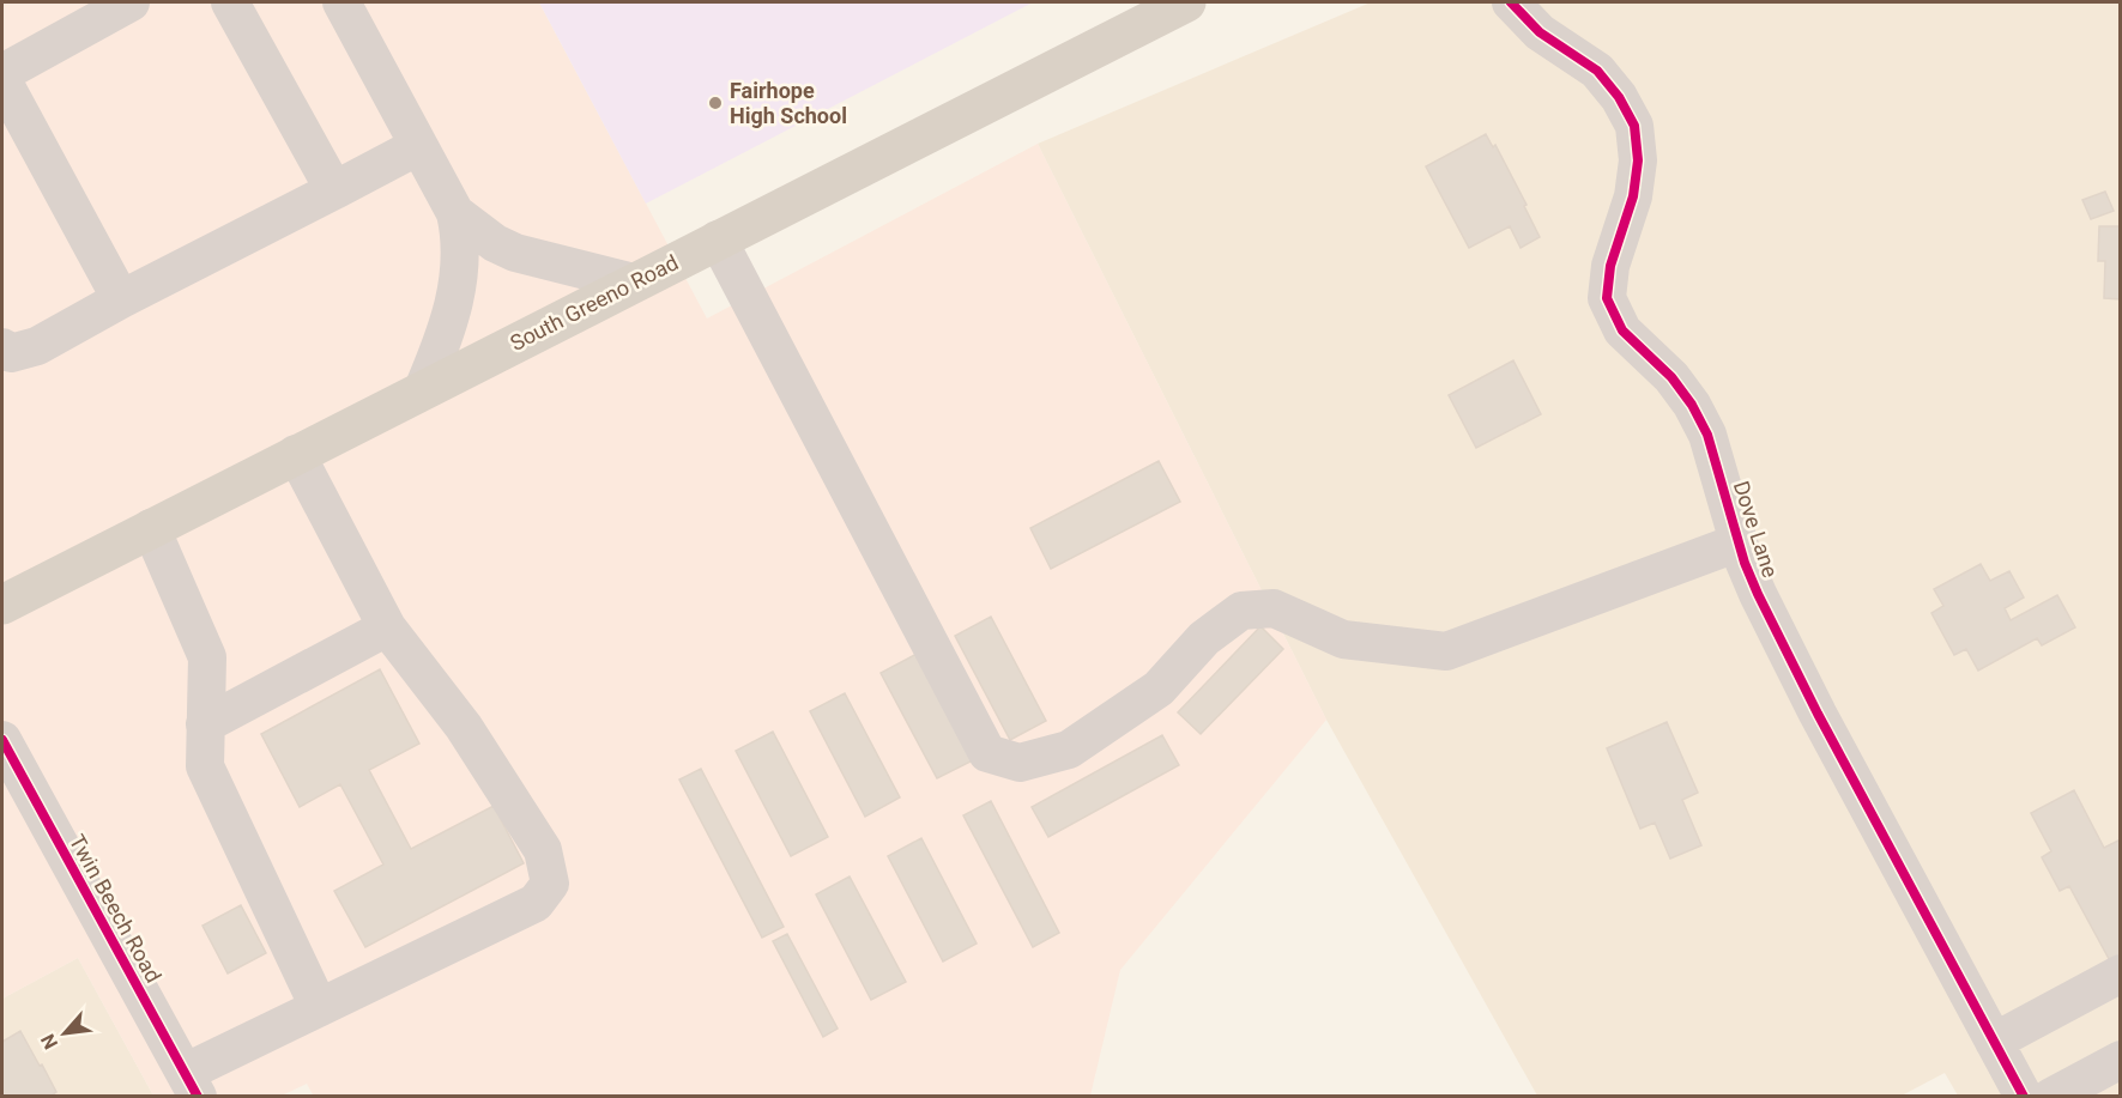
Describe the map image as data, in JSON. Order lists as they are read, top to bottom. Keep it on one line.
{"streets":{"main road":["South Greeno Road"],"street":["Dove Lane","Twin Beech Road"]},"places":["Fairhope High School"],"north":"bottom left"}
